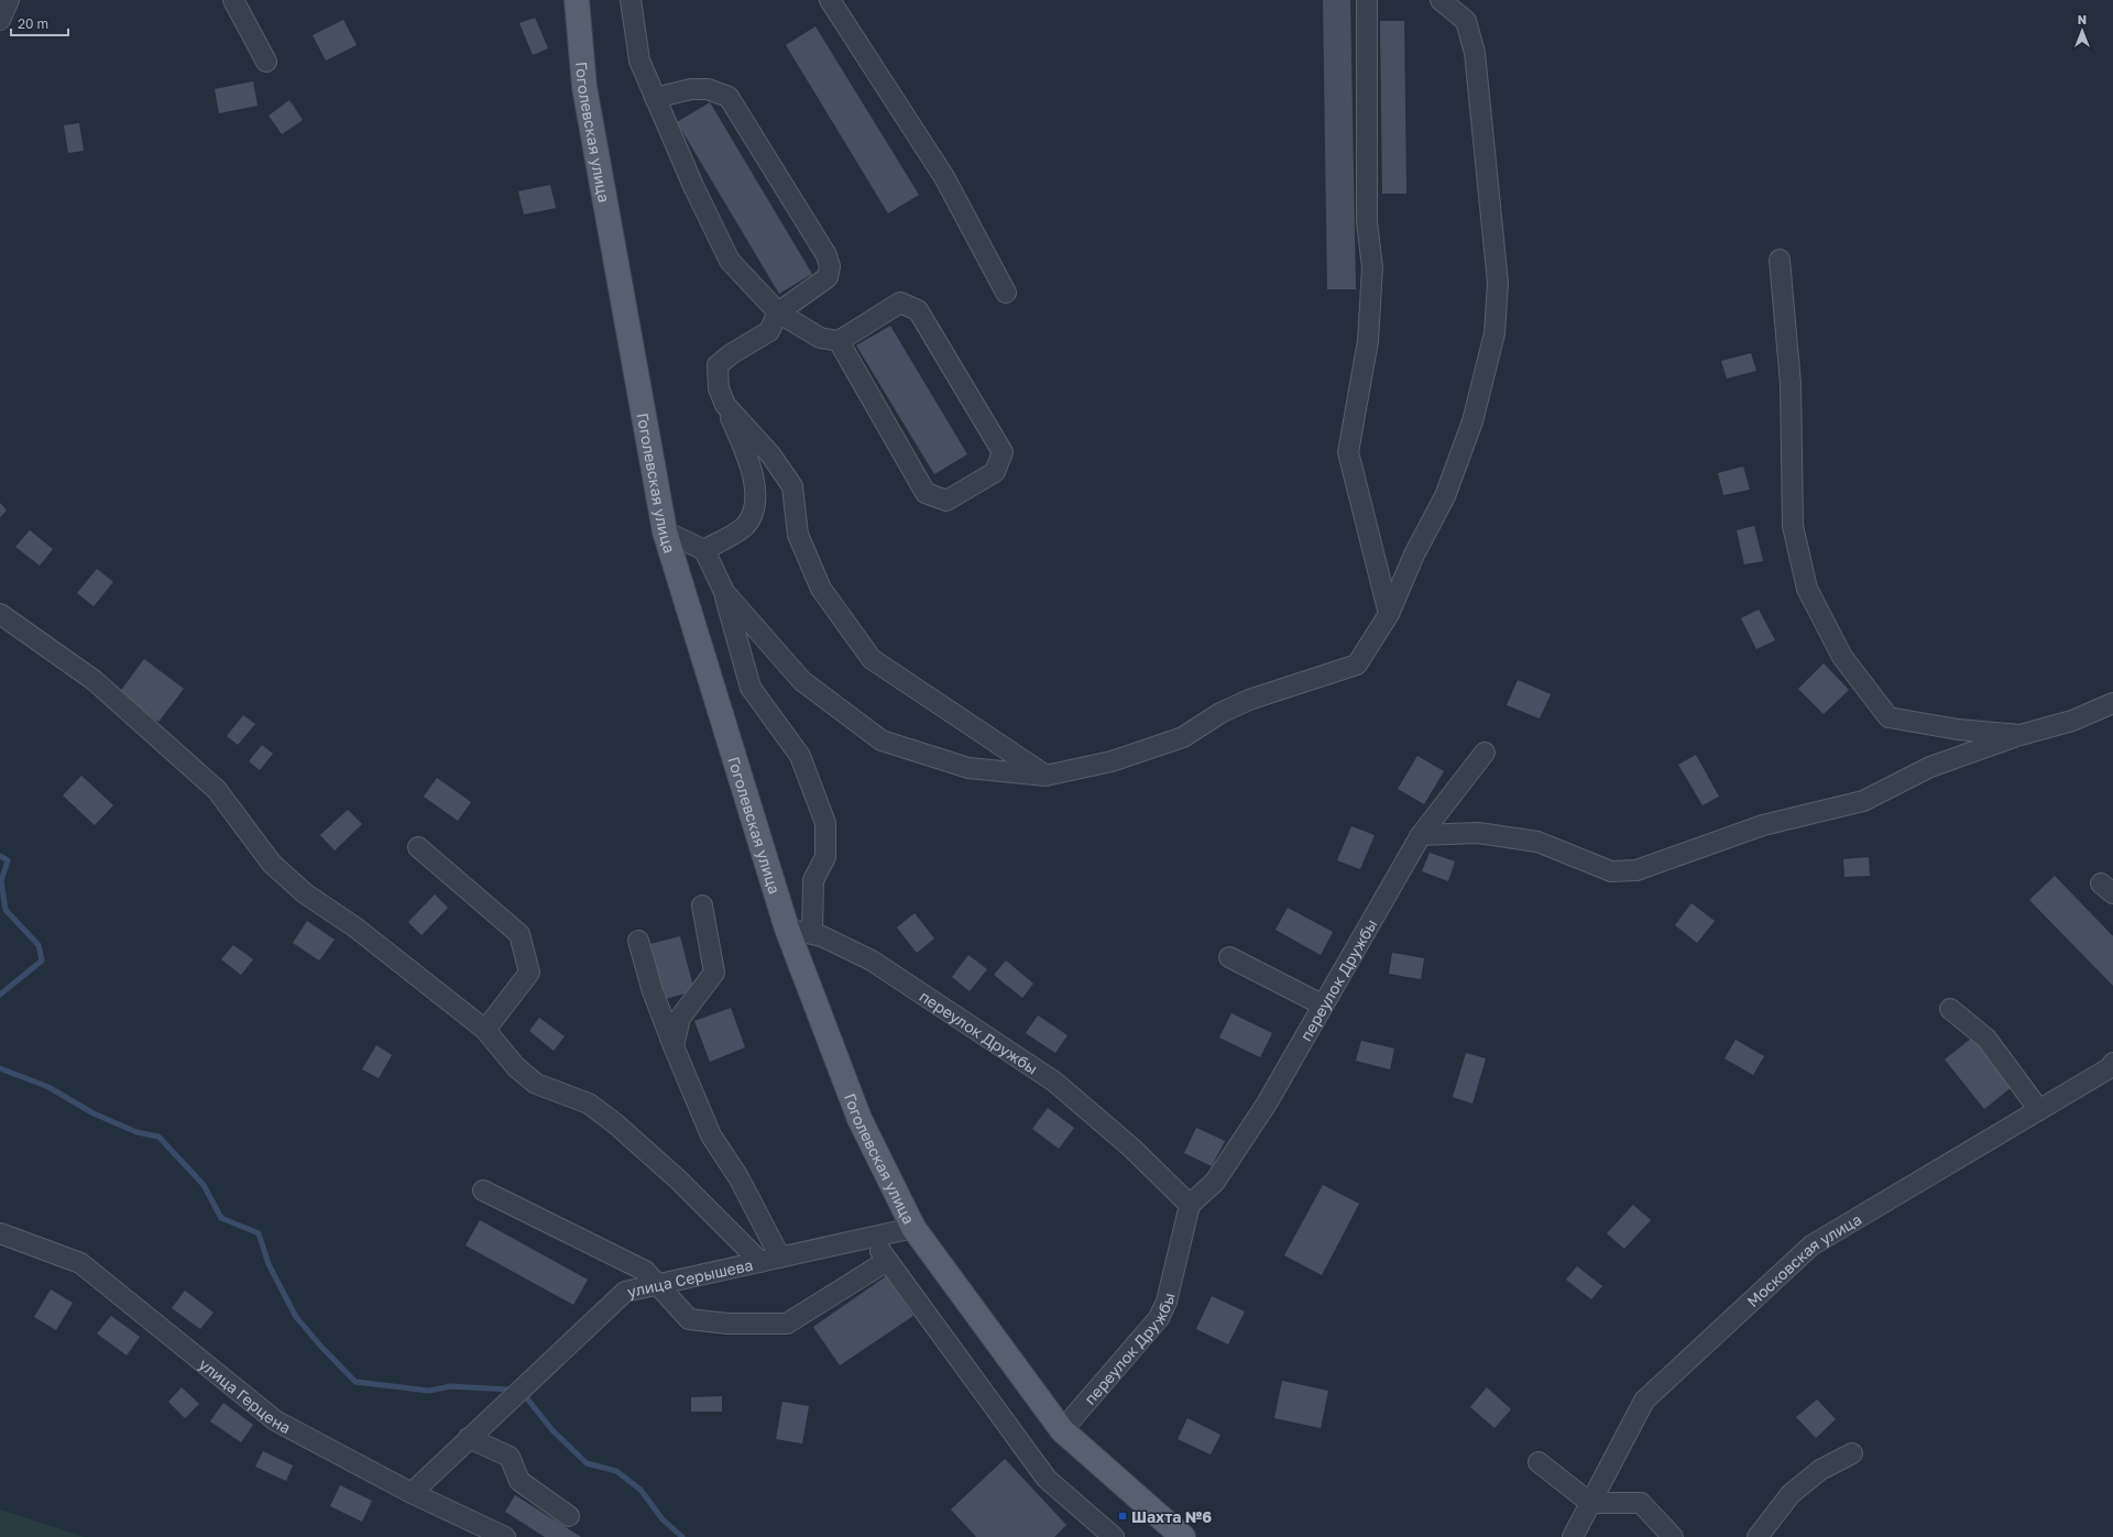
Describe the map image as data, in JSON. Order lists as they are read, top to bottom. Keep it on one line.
{"streets":{"main road":["Гоголевская улица"],"street":["переулок Дружбы","Московская улица","улица Серышева","улица Герцена"]},"crossings":[["Гоголевская улица","переулок Дружбы"],["Гоголевская улица","улица Серышева"],["улица Серышева","улица Герцена"]],"places":{"transit":["Шахта №6"]},"scale_bar":"20 m","north":"top"}
